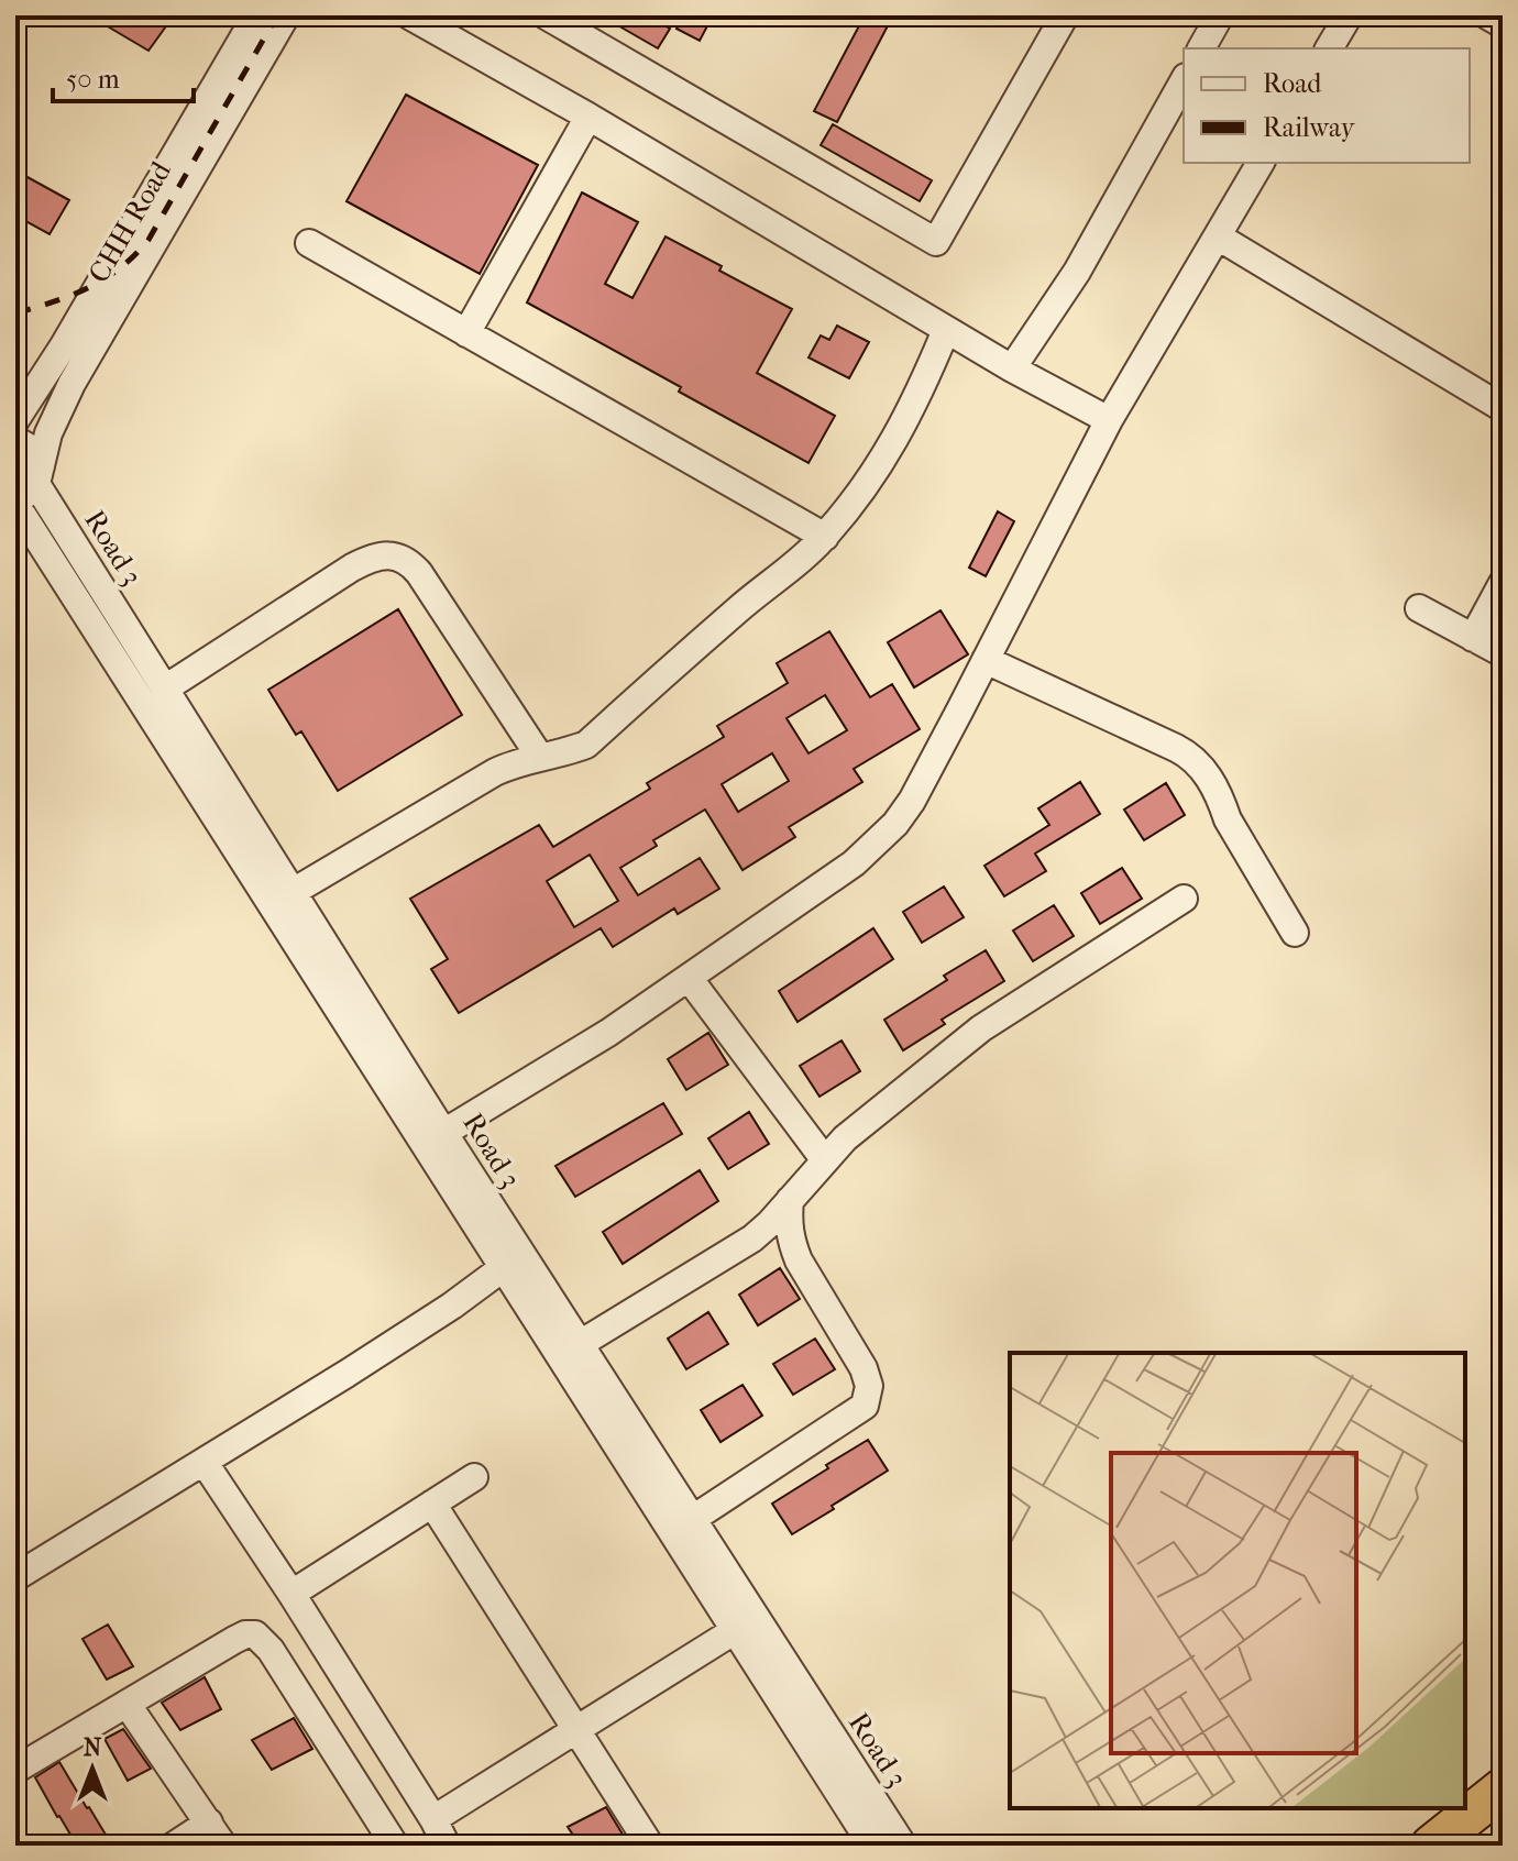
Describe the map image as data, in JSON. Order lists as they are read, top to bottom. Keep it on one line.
{"streets":{"street":["CHH Road","Road 3"]},"crossings":[["CHH Road","Road 3"]],"legend":["Road","Railway"],"scale_bar":"50 m","north":"top"}
